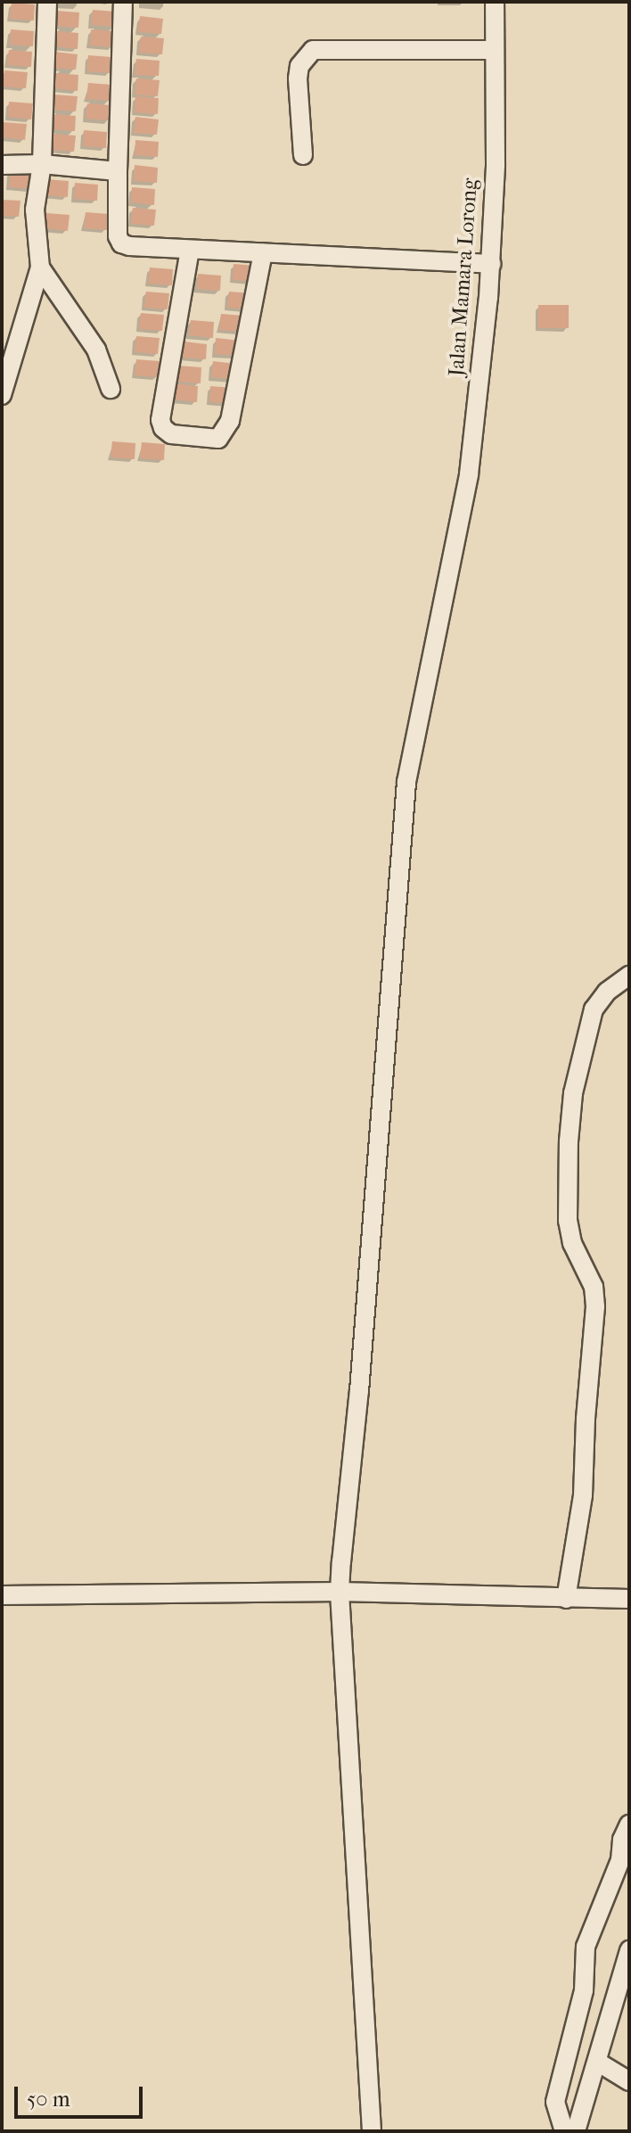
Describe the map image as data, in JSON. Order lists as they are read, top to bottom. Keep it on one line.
{"streets":{"street":["Jalan Mamara Lorong"]},"scale_bar":"50 m"}
